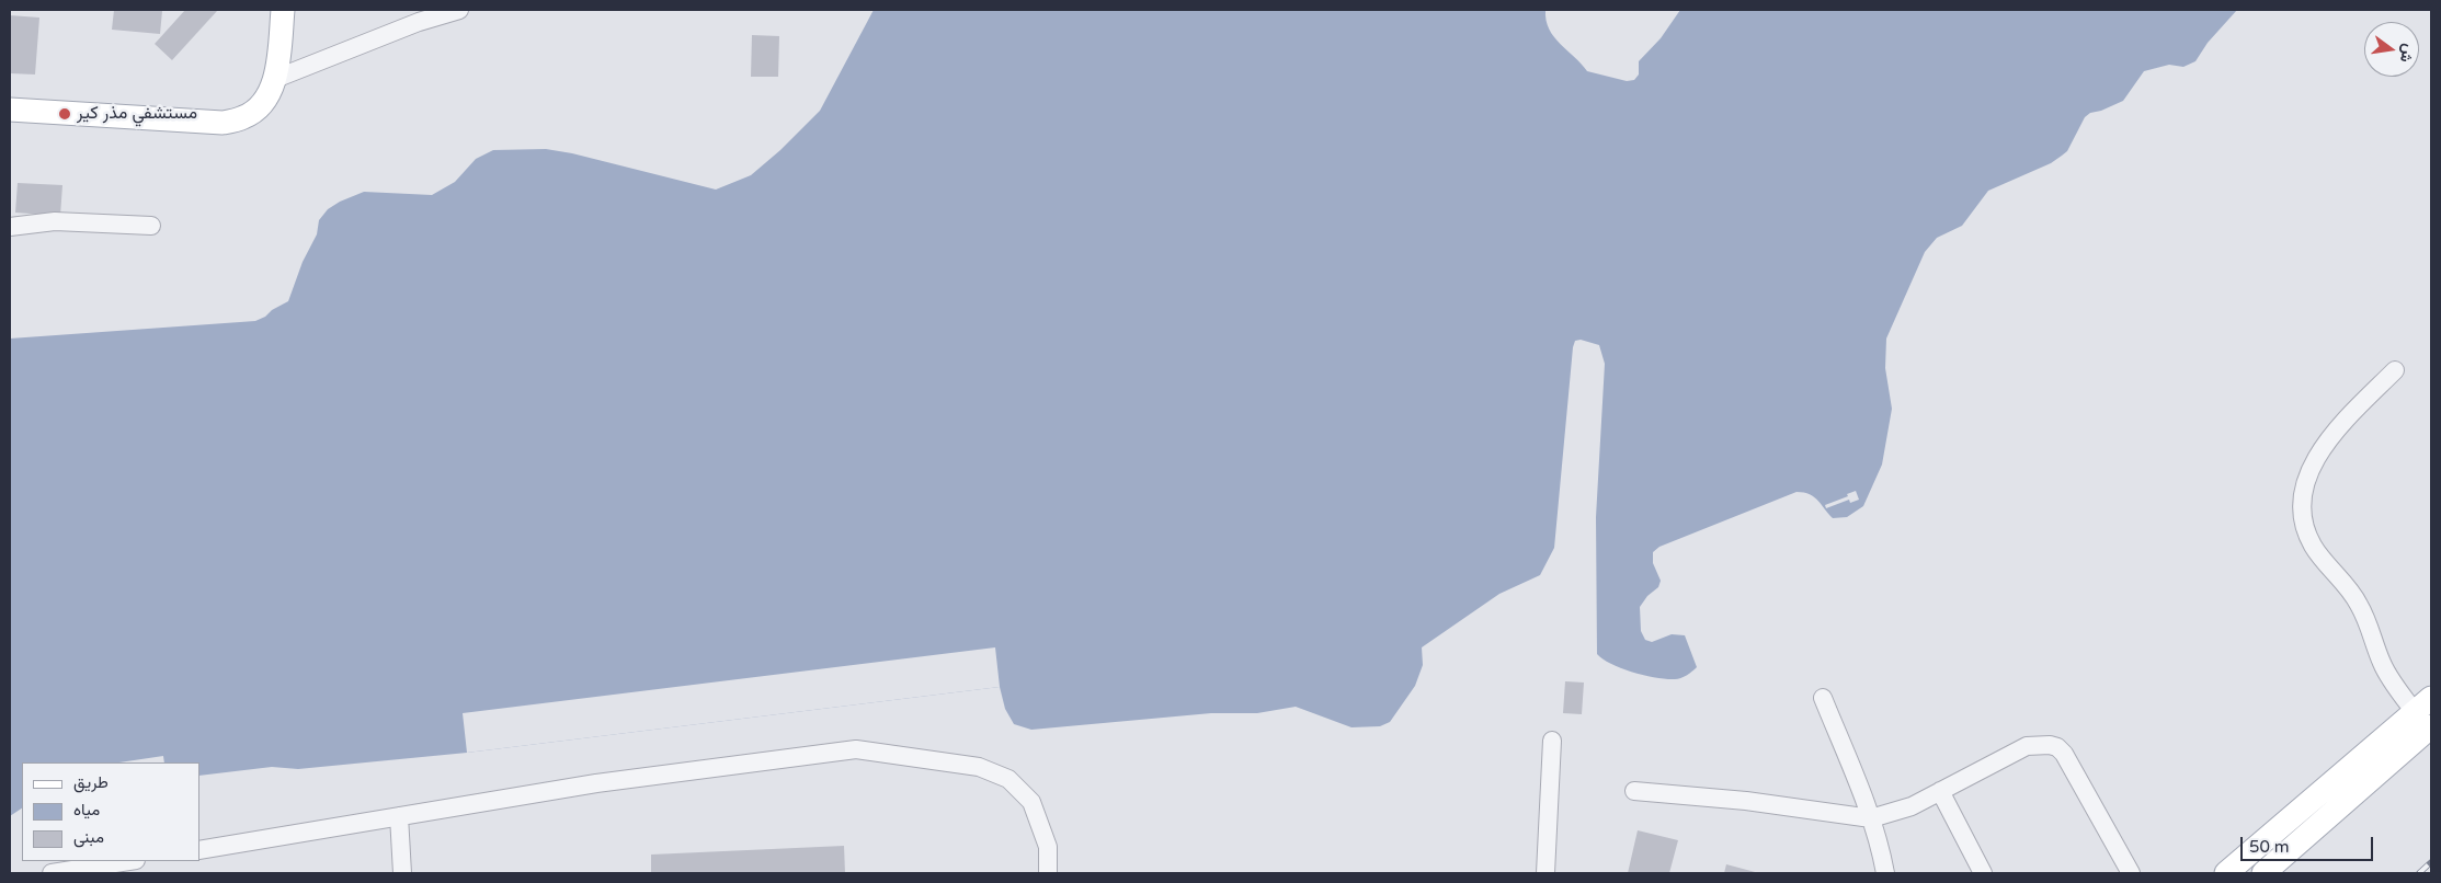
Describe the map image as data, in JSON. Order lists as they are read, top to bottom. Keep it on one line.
{"places":["مستشفي مذر كير"],"legend":["طريق","مياه","مبنى"],"scale_bar":"50 m","north":"right"}
